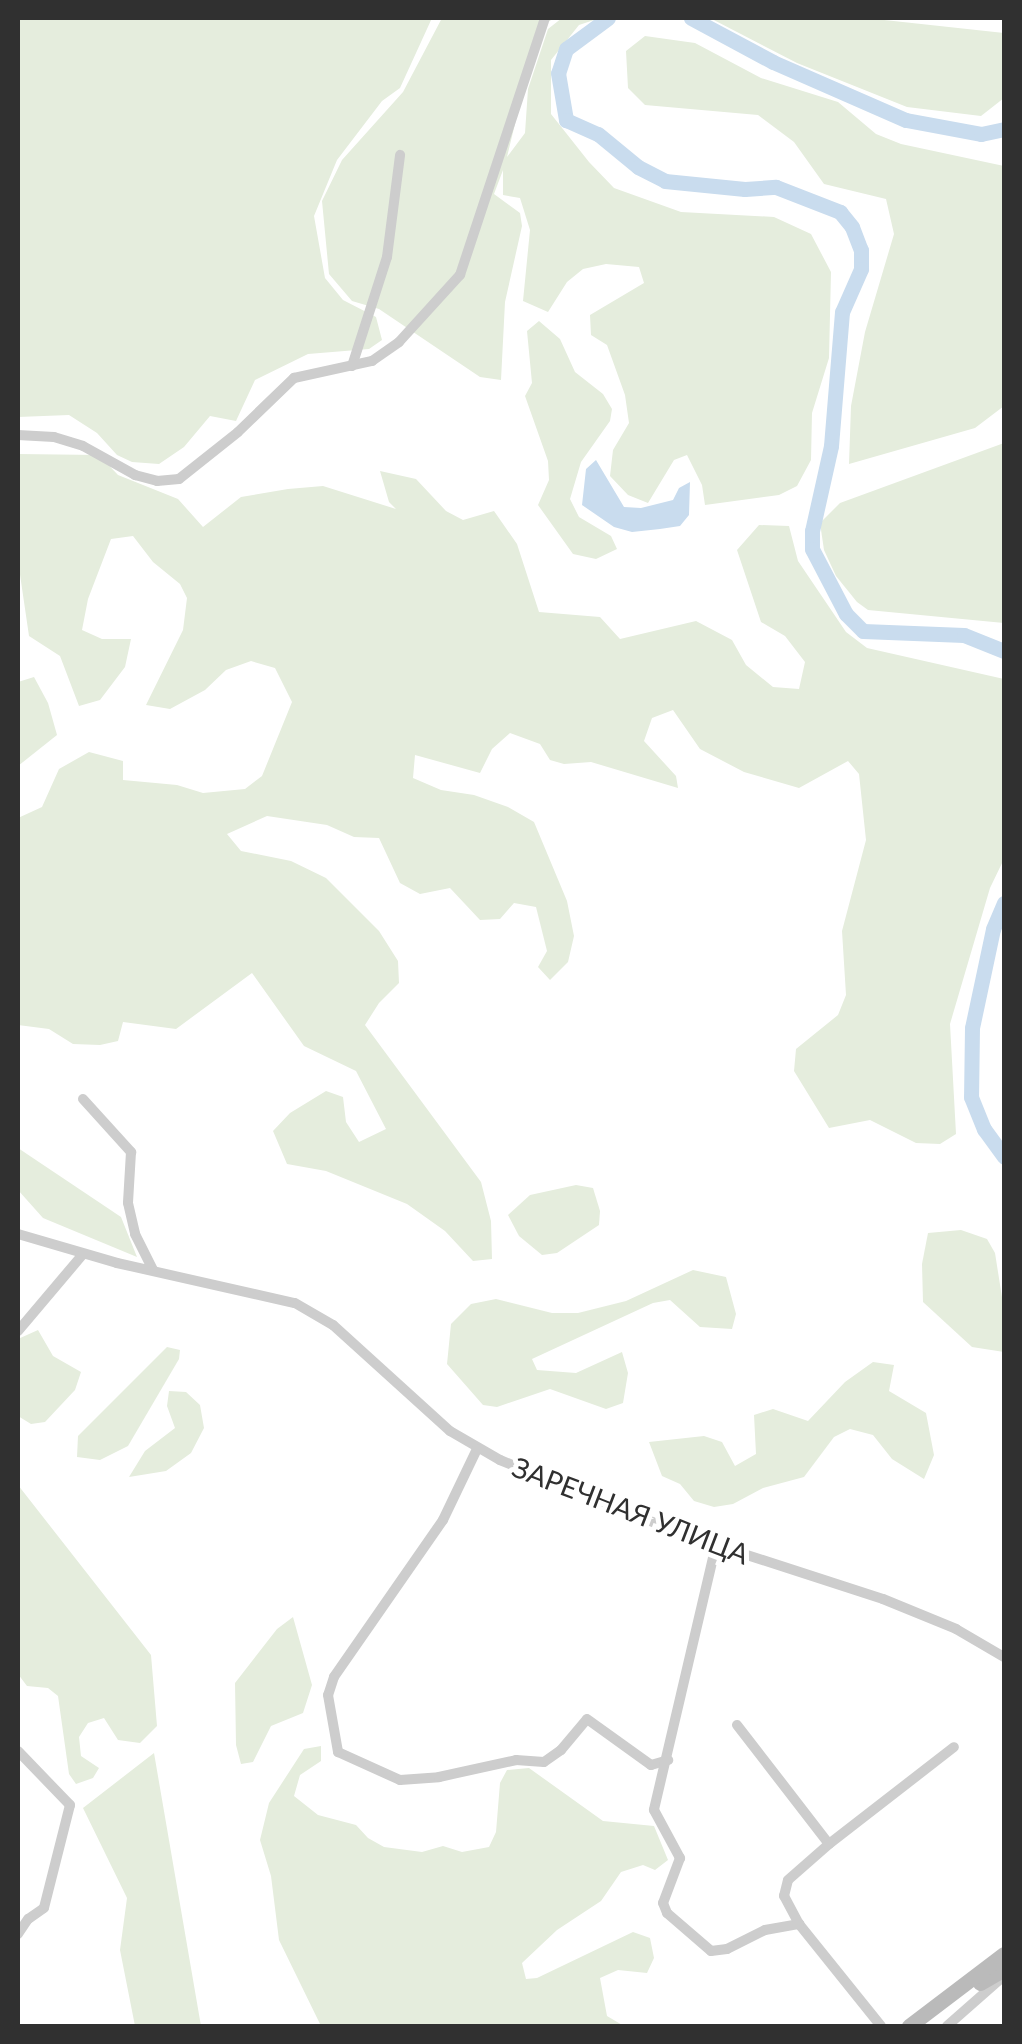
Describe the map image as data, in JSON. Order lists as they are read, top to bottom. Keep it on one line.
{"streets":{"street":["ЗАРЕЧНАЯ УЛИЦА"]}}
